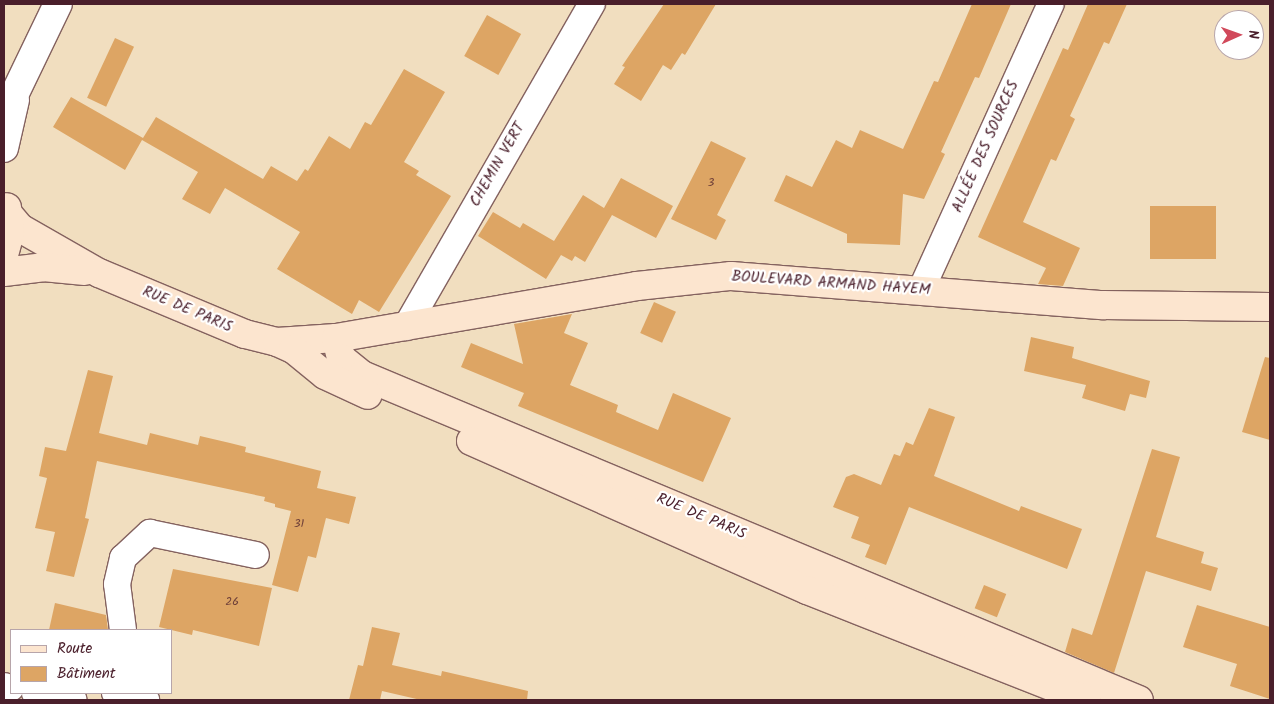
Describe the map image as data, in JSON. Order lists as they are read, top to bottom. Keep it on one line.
{"streets":{"main road":["BOULEVARD ARMAND HAYEM","RUE DE PARIS"],"street":["ALLÉE DES SOURCES","CHEMIN VERT"]},"crossings":[["ALLÉE DES SOURCES","BOULEVARD ARMAND HAYEM"],["CHEMIN VERT","BOULEVARD ARMAND HAYEM"],["BOULEVARD ARMAND HAYEM","RUE DE PARIS"]],"house_numbers":["3","31","26"],"legend":["Route","Bâtiment"],"north":"right"}
